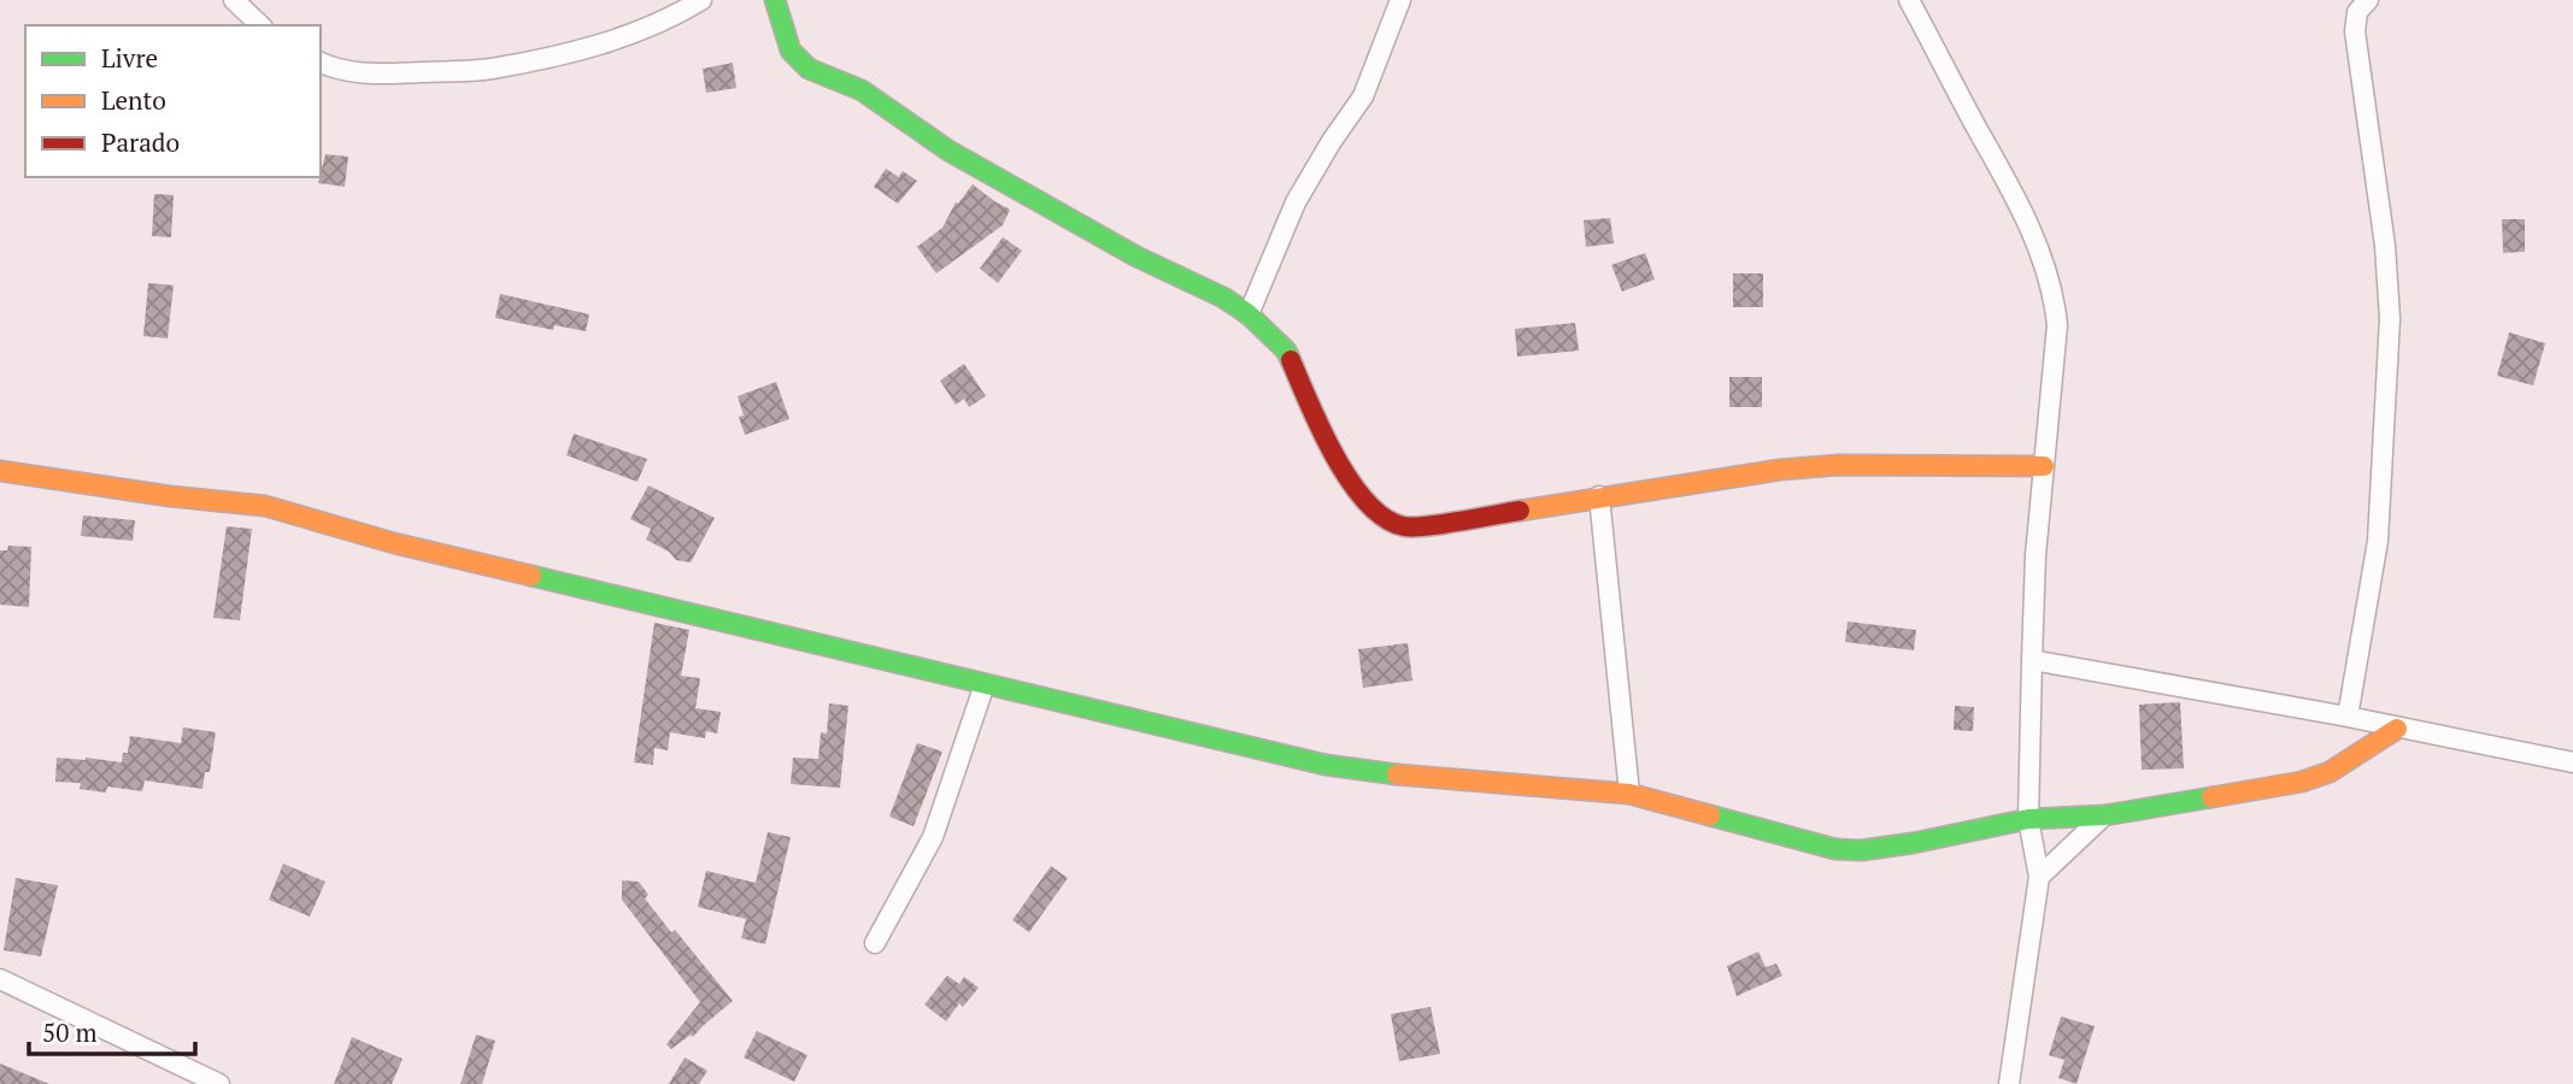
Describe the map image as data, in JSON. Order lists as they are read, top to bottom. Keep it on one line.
{"legend":["Livre","Lento","Parado"],"scale_bar":"50 m"}
